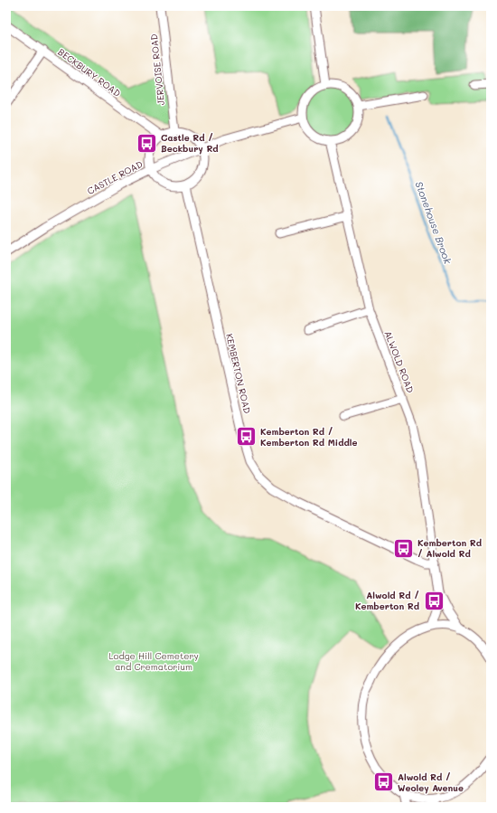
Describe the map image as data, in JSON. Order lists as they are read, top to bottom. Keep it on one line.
{"streets":{"street":["JERVOISE ROAD","BECKBURY ROAD","CASTLE ROAD","ALWOLD ROAD","KEMBERTON ROAD"]},"crossings":[["CASTLE ROAD","ALWOLD ROAD"],["ALWOLD ROAD","KEMBERTON ROAD"]],"water":["Stonehouse Brook"],"parks":["Lodge Hill Cemetery and Crematorium"],"places":{"bus stop":["Castle Rd / Beckbury Rd","Kemberton Rd / Kemberton Rd Middle","Kemberton Rd / Alwold Rd","Alwold Rd / Kemberton Rd","Alwold Rd / Weoley Avenue"]}}
